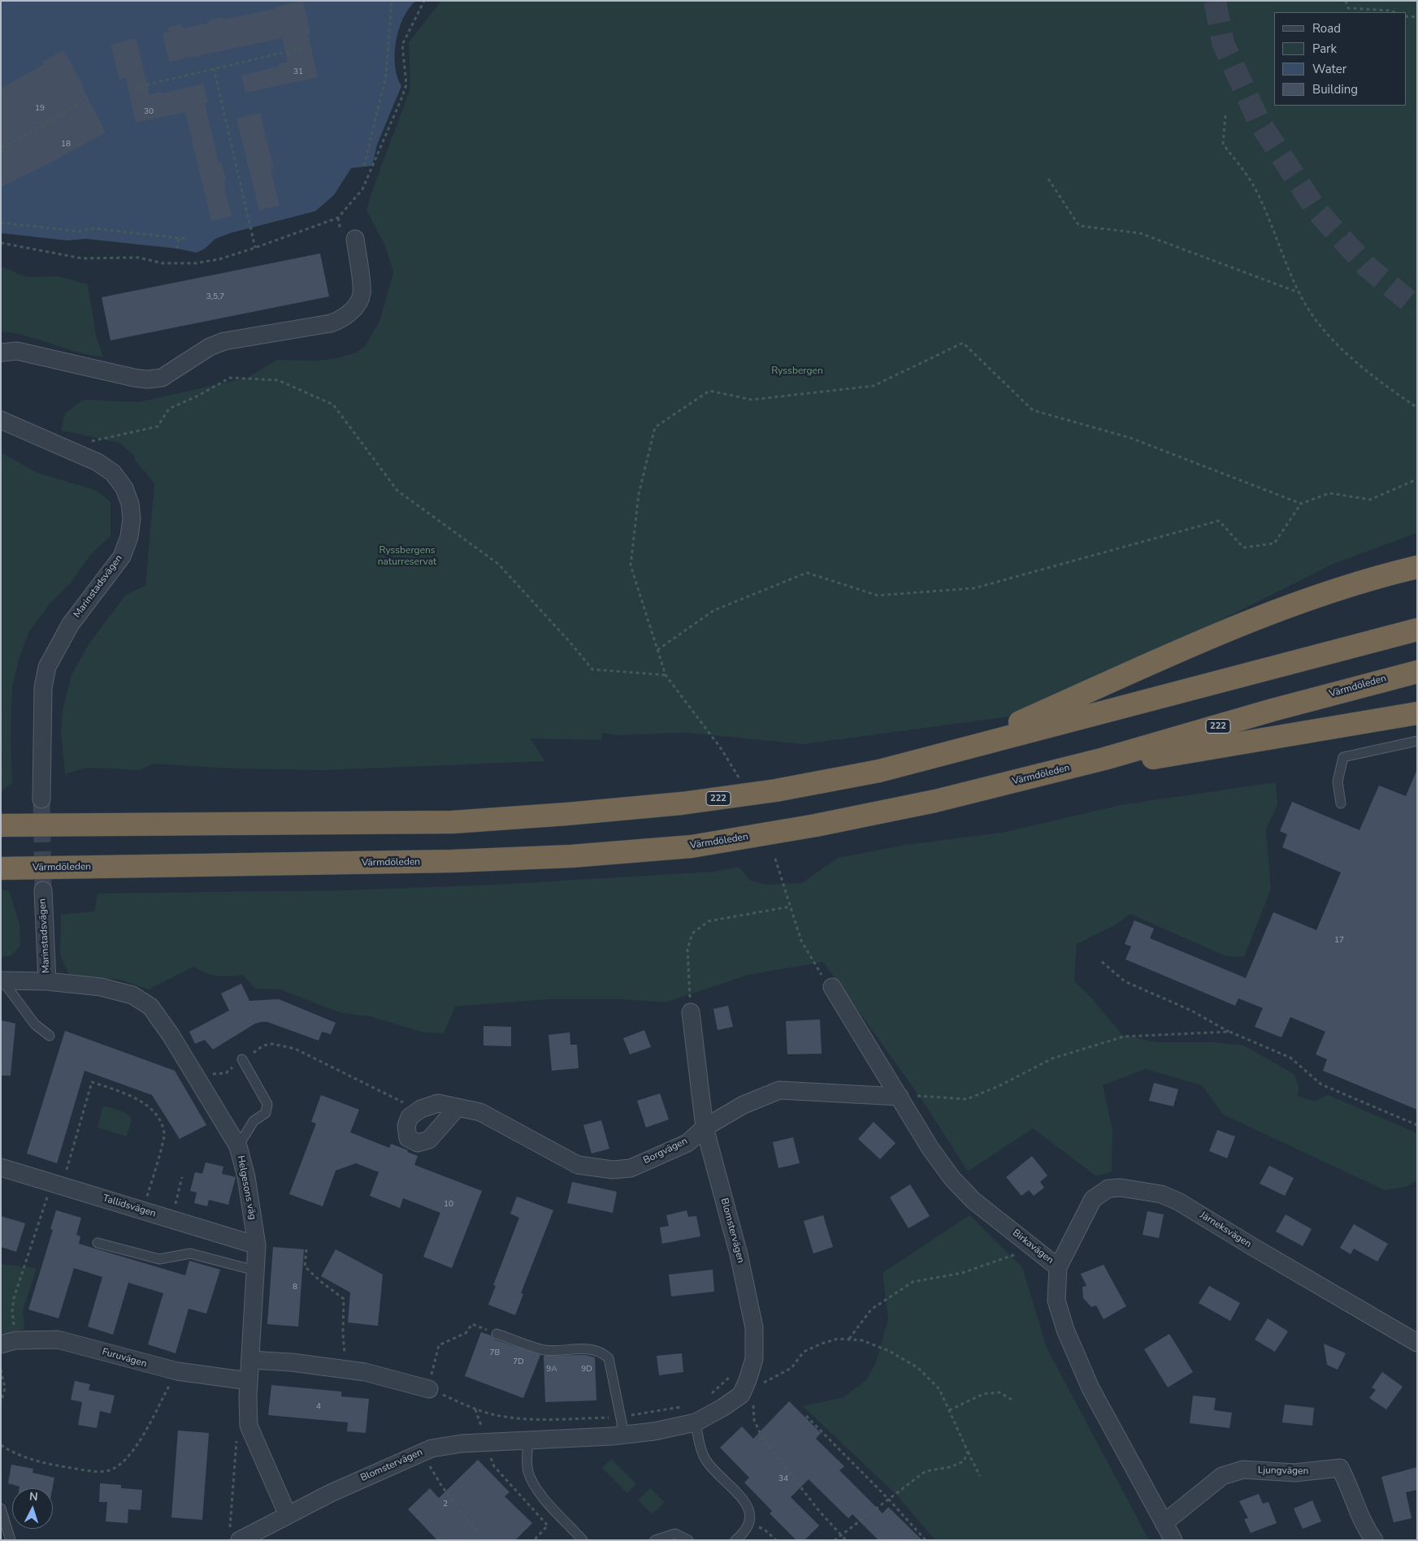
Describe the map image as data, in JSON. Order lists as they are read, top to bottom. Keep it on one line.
{"streets":{"highway":["Värmdöleden","222"],"street":["Marinstadsvägen","Borgvägen","Helgesons väg","Tallidsvägen","Järneksvägen","Blomstervägen","Birkavägen","Furuvägen","Ljungvägen"]},"crossings":[["Marinstadsvägen","Helgesons väg"],["Borgvägen","Blomstervägen"],["Borgvägen","Birkavägen"],["Helgesons väg","Tallidsvägen"],["Helgesons väg","Blomstervägen"],["Helgesons väg","Furuvägen"],["Järneksvägen","Birkavägen"],["Birkavägen","Ljungvägen"]],"parks":["Ryssbergen","Ryssbergens naturreservat"],"house_numbers":["31","19","30","18","3,5,7","17","10","8","7B","7D","9A","9D","4","34","2"],"legend":["Road","Park","Water","Building"],"north":"top"}
